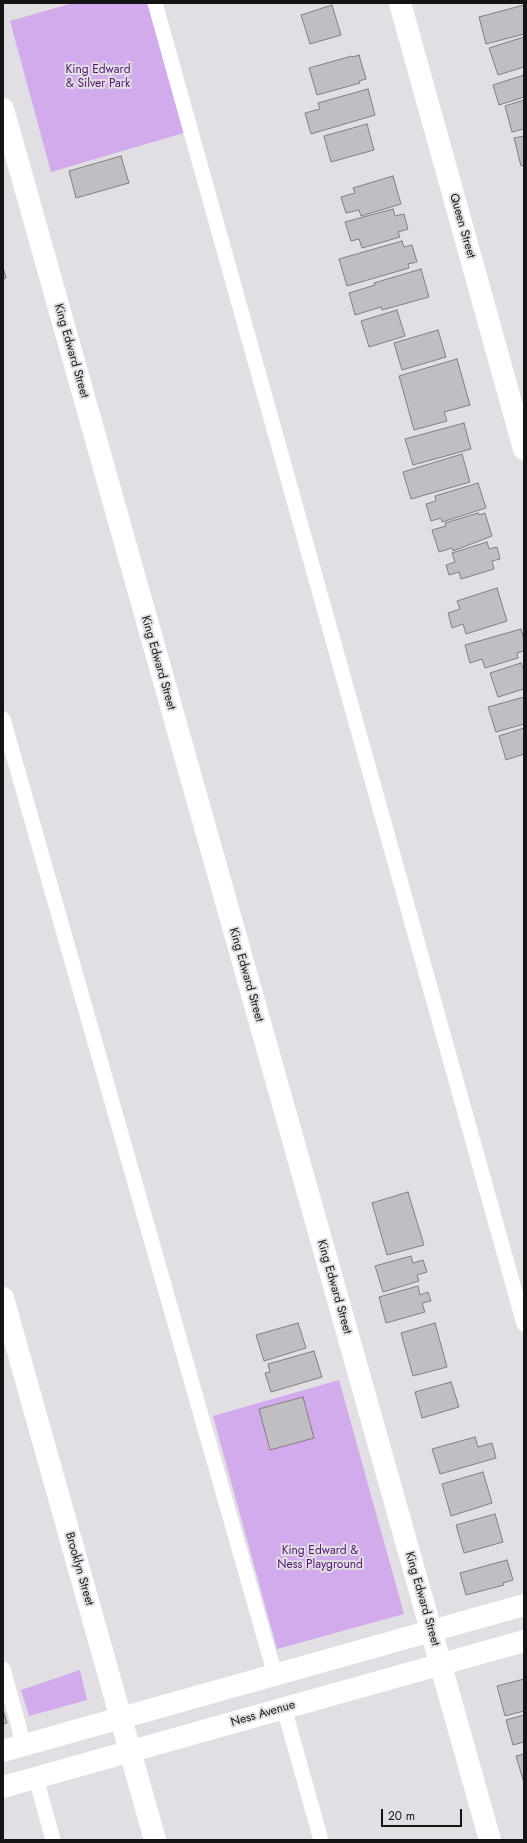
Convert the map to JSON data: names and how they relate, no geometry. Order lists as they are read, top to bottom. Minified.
{"streets":{"street":["Queen Street","King Edward Street","Brooklyn Street","Ness Avenue"]},"crossings":[["King Edward Street","Ness Avenue"],["Brooklyn Street","Ness Avenue"]],"parks":["King Edward & Silver Park","King Edward & Ness Playground"],"scale_bar":"20 m"}
